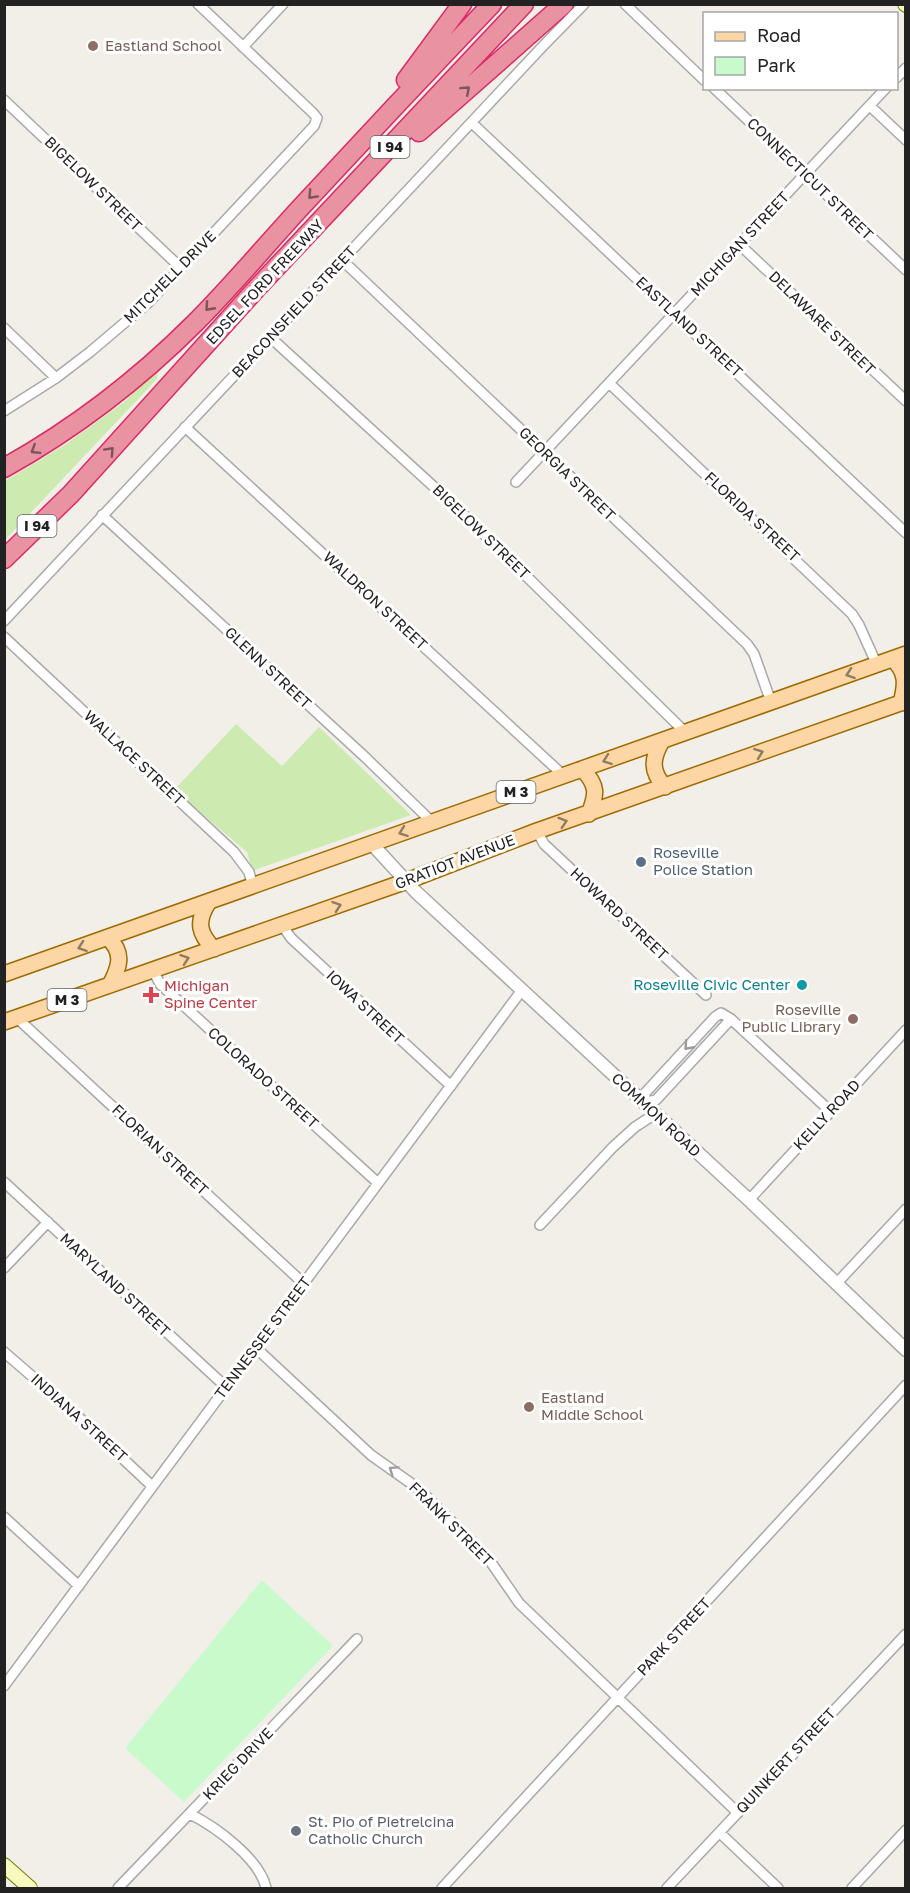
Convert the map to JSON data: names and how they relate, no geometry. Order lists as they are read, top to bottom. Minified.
{"streets":{"highway":["I 94","EDSEL FORD FREEWAY"],"main road":["M 3","GRATIOT AVENUE"],"street":["CONNECTICUT STREET","BIGELOW STREET","MICHIGAN STREET","MITCHELL DRIVE","BEACONSFIELD STREET","DELAWARE STREET","EASTLAND STREET","GEORGIA STREET","FLORIDA STREET","WALDRON STREET","GLENN STREET","WALLACE STREET","HOWARD STREET","IOWA STREET","COLORADO STREET","COMMON ROAD","KELLY ROAD","FLORIAN STREET","MARYLAND STREET","TENNESSEE STREET","INDIANA STREET","FRANK STREET","PARK STREET","QUINKERT STREET","KRIEG DRIVE"]},"crossings":[["CONNECTICUT STREET","MICHIGAN STREET"],["BIGELOW STREET","MITCHELL DRIVE"],["BIGELOW STREET","BEACONSFIELD STREET"],["BIGELOW STREET","M 3"],["MICHIGAN STREET","DELAWARE STREET"],["MICHIGAN STREET","EASTLAND STREET"],["MICHIGAN STREET","GEORGIA STREET"],["MICHIGAN STREET","FLORIDA STREET"],["BEACONSFIELD STREET","EASTLAND STREET"],["BEACONSFIELD STREET","GEORGIA STREET"],["BEACONSFIELD STREET","WALDRON STREET"],["BEACONSFIELD STREET","GLENN STREET"],["GEORGIA STREET","M 3"],["FLORIDA STREET","M 3"],["WALDRON STREET","M 3"],["GLENN STREET","M 3"],["WALLACE STREET","M 3"],["M 3","COMMON ROAD"],["GRATIOT AVENUE","HOWARD STREET"],["GRATIOT AVENUE","IOWA STREET"],["GRATIOT AVENUE","COLORADO STREET"],["GRATIOT AVENUE","COMMON ROAD"],["GRATIOT AVENUE","FLORIAN STREET"],["IOWA STREET","TENNESSEE STREET"],["COLORADO STREET","TENNESSEE STREET"],["COMMON ROAD","KELLY ROAD"],["COMMON ROAD","TENNESSEE STREET"],["FLORIAN STREET","TENNESSEE STREET"],["MARYLAND STREET","TENNESSEE STREET"],["TENNESSEE STREET","INDIANA STREET"],["TENNESSEE STREET","FRANK STREET"],["FRANK STREET","PARK STREET"],["FRANK STREET","QUINKERT STREET"]],"one_way":["FRANK STREET"],"places":{"other":["Eastland School","Roseville Police Station","Roseville Civic Center","Roseville Public Library","Eastland Middle School","St. Pio of Pietrelcina Catholic Church"],"health":["Michigan Spine Center"]},"legend":["Road","Park"]}
